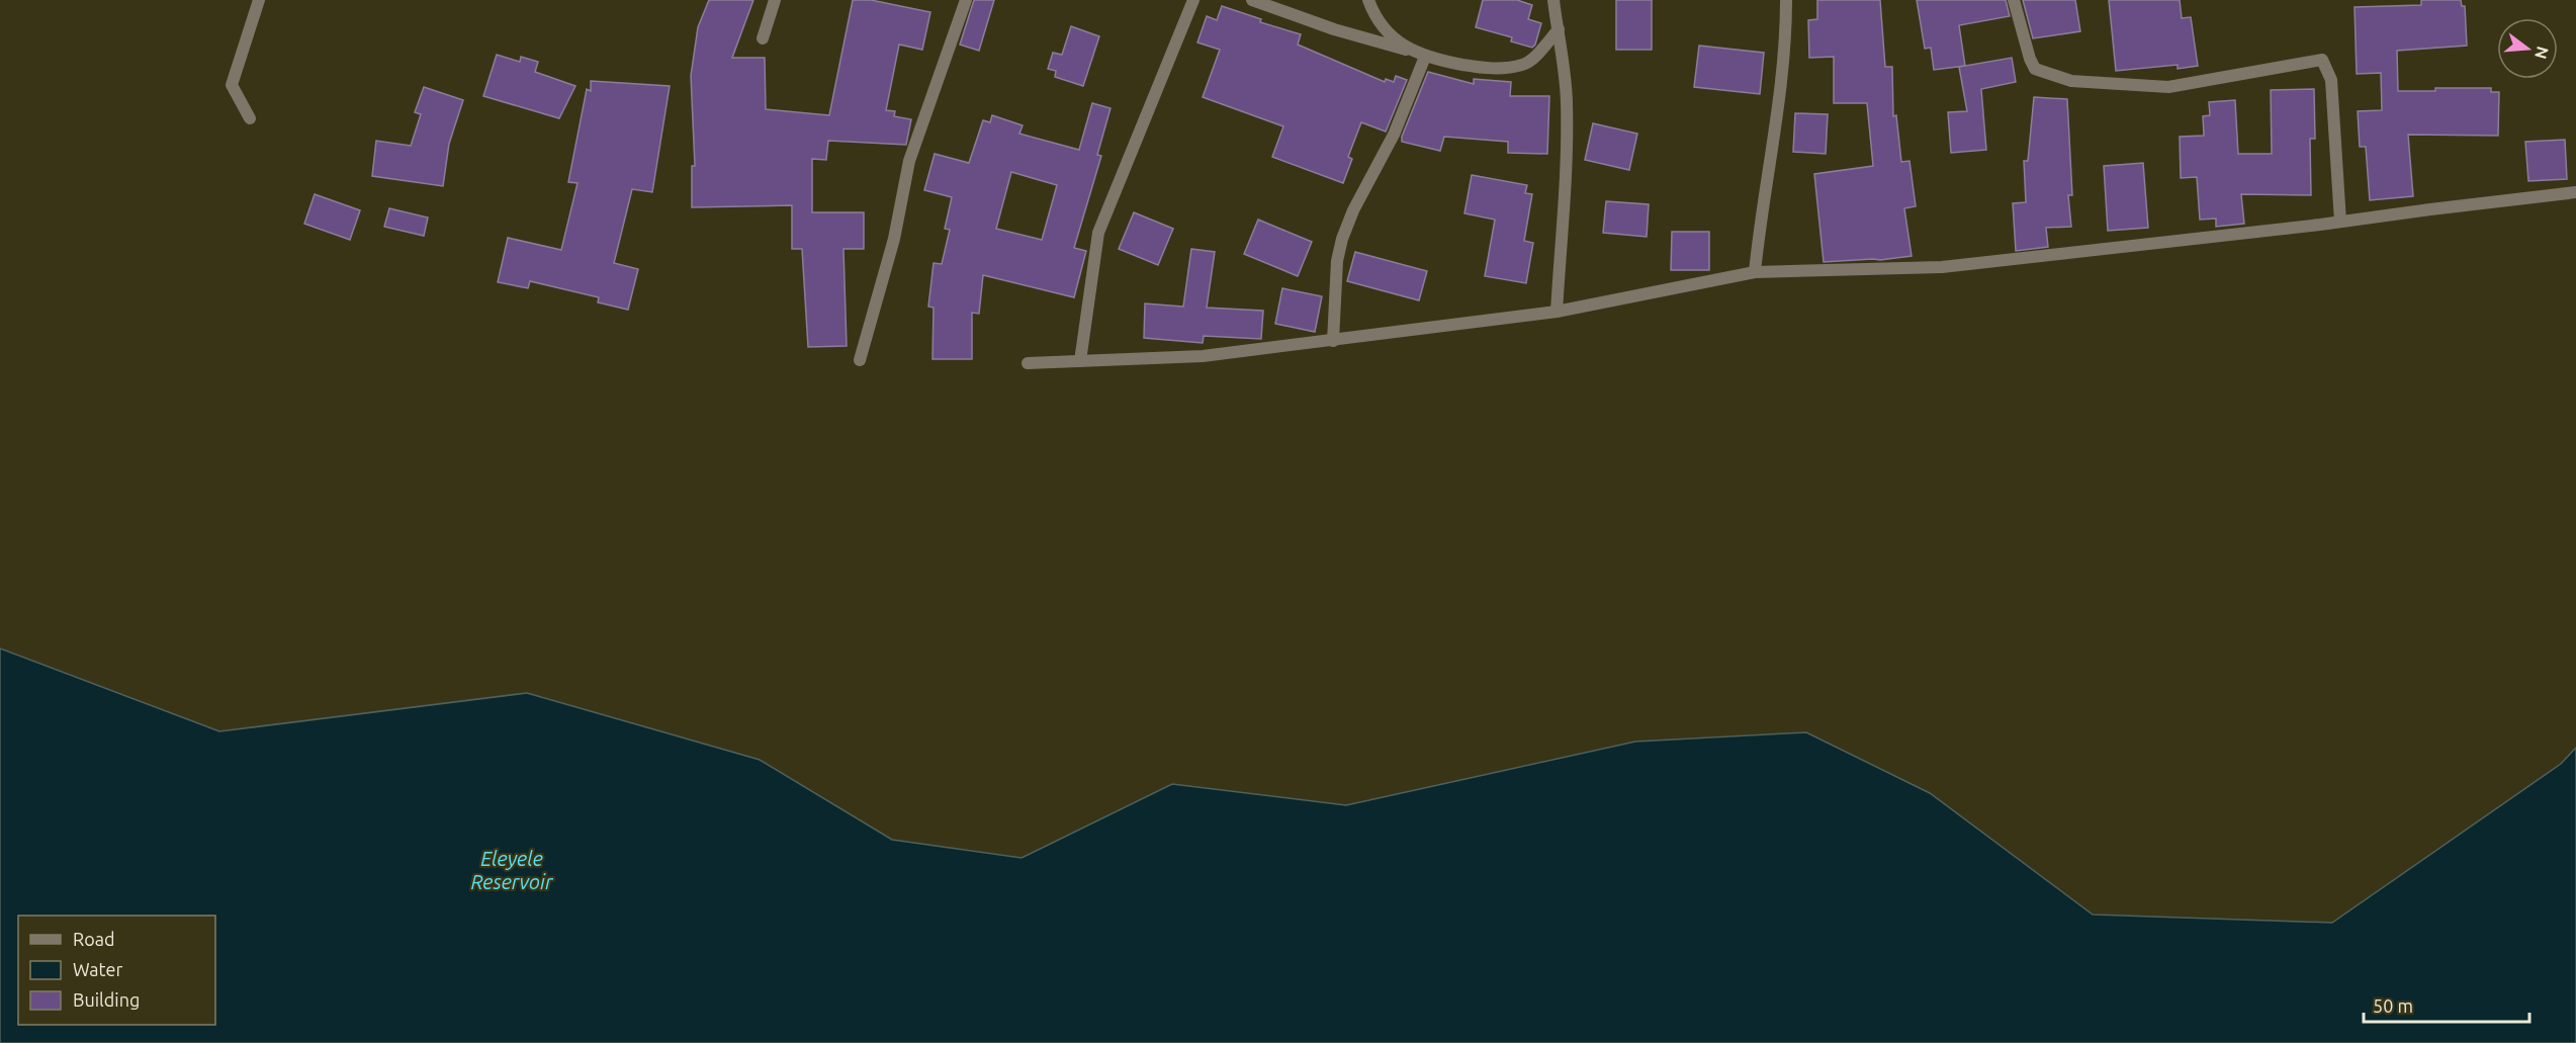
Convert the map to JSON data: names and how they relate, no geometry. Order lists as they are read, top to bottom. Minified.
{"water":["Eleyele Reservoir"],"legend":["Road","Water","Building"],"scale_bar":"50 m","north":"right"}
